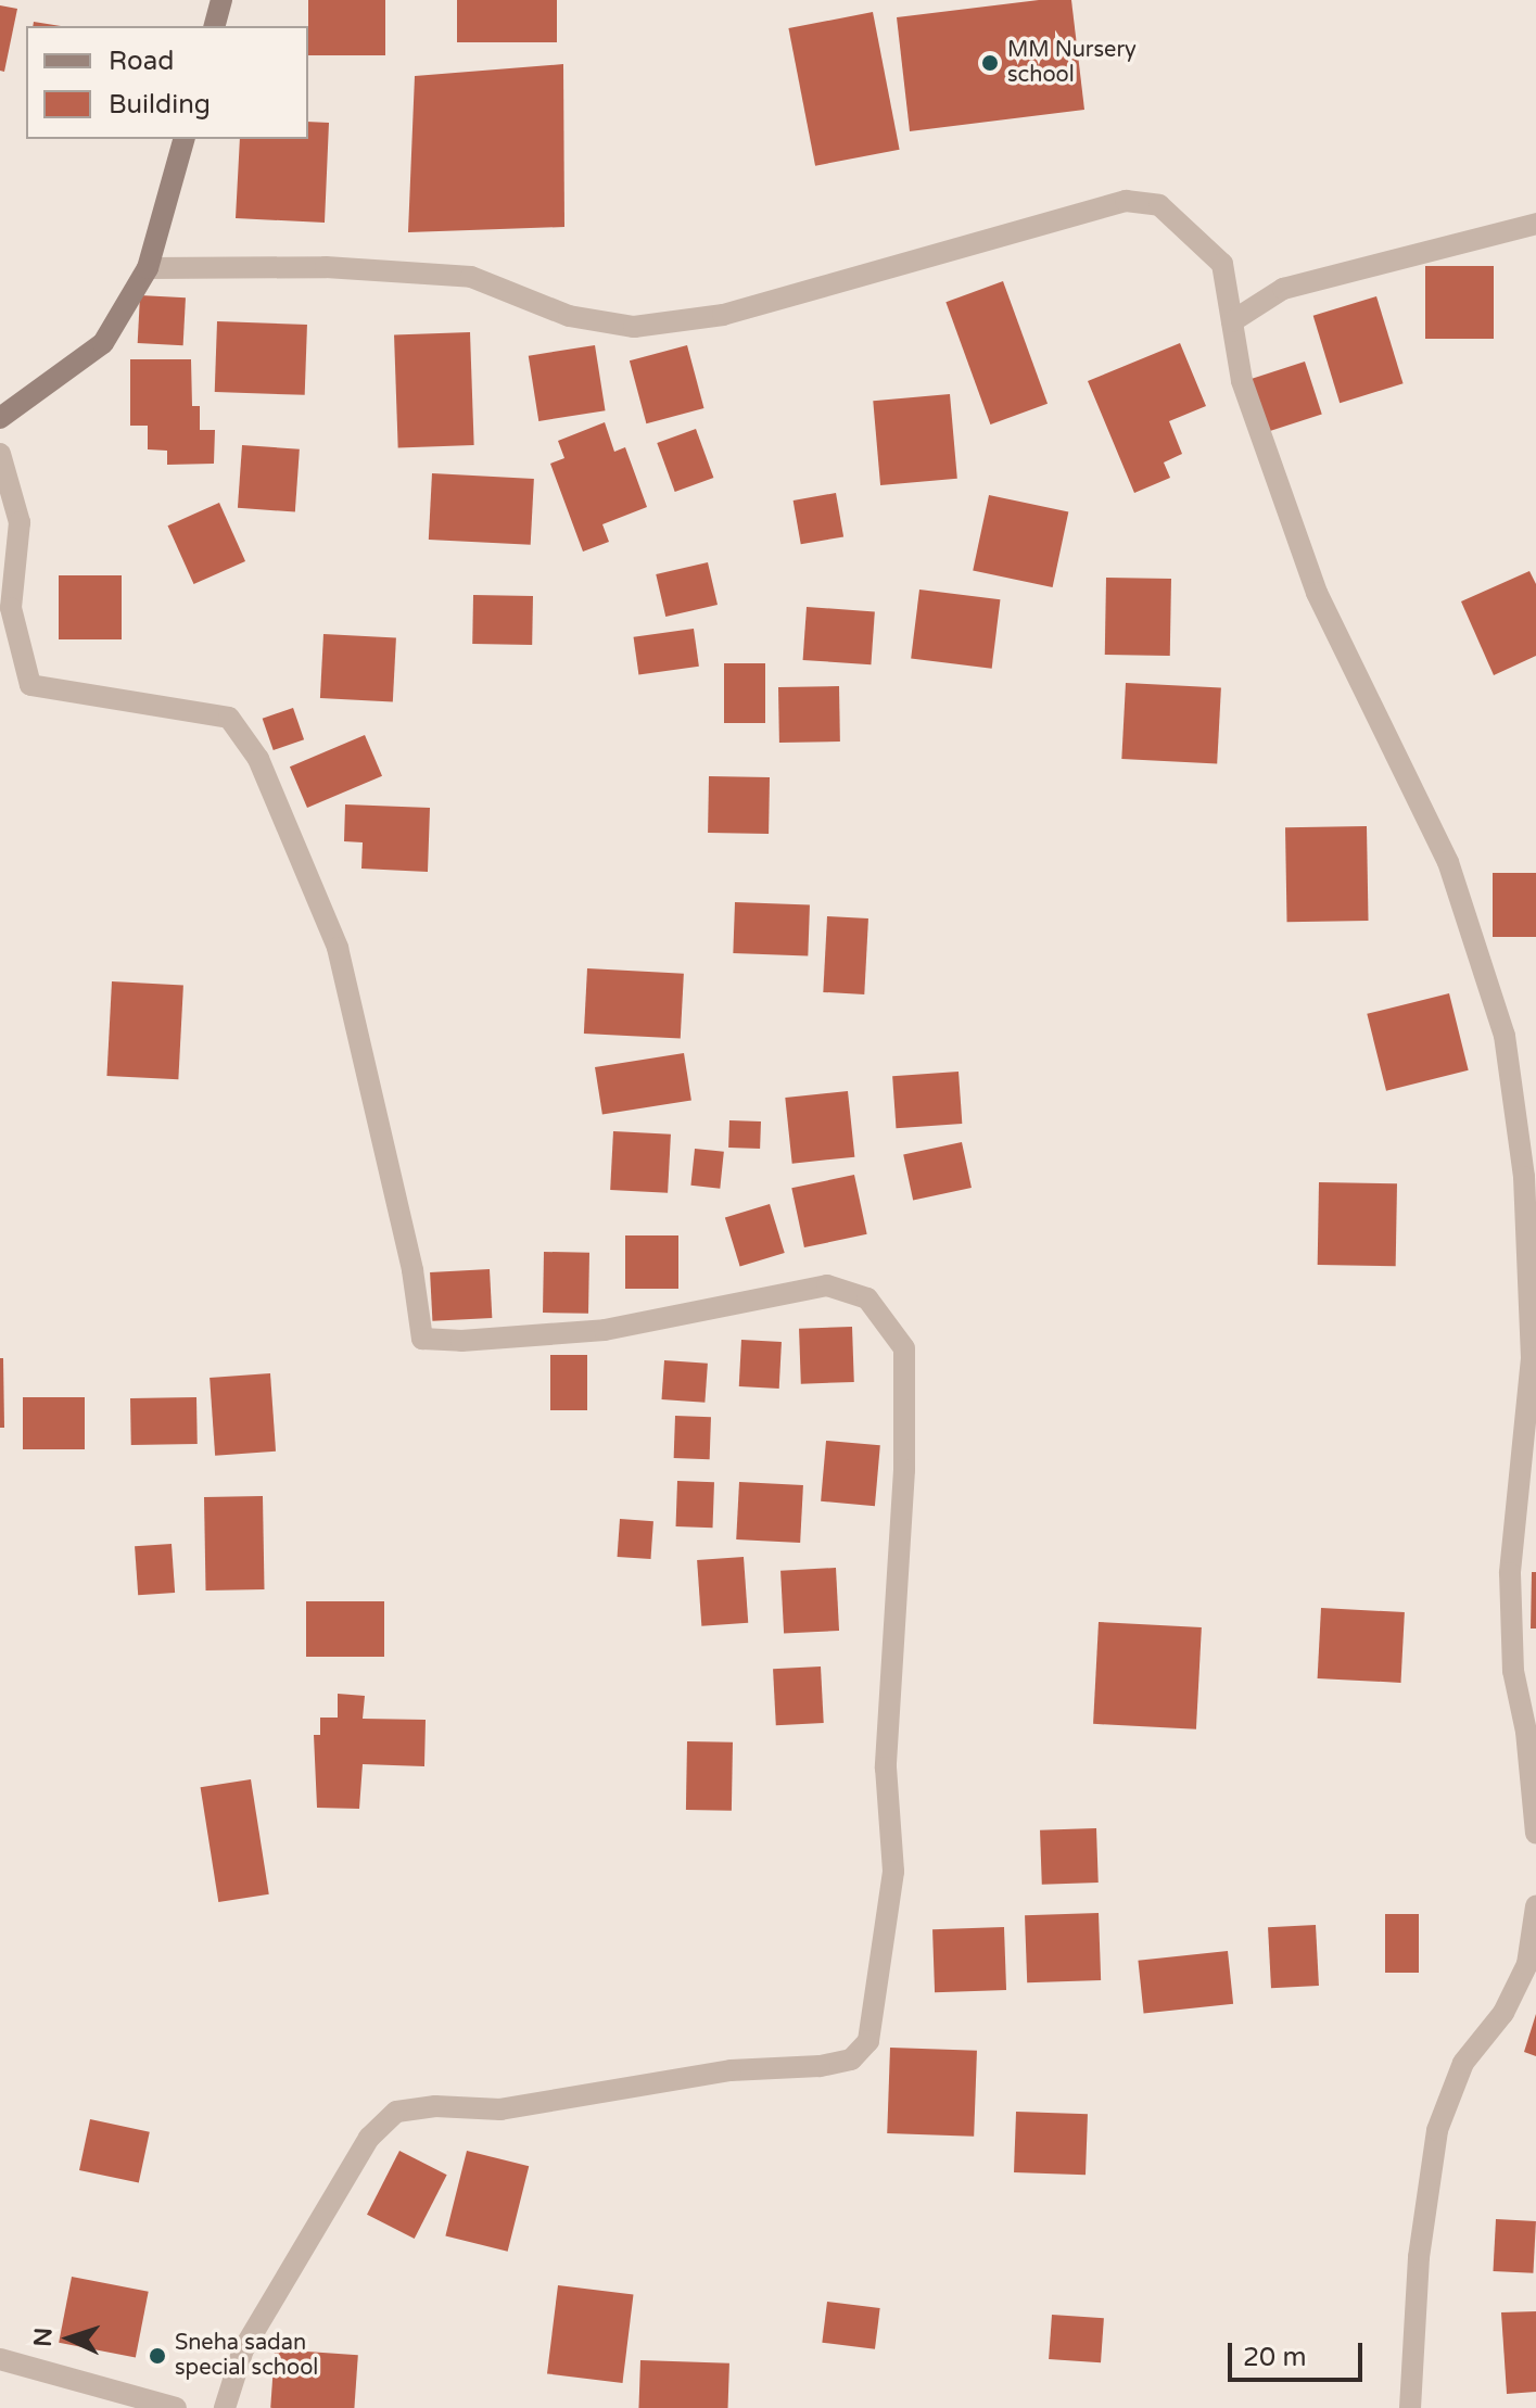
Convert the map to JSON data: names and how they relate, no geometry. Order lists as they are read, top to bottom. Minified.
{"places":["MM Nursery school","Sneha sadan special school"],"legend":["Road","Building"],"scale_bar":"20 m","north":"left"}
